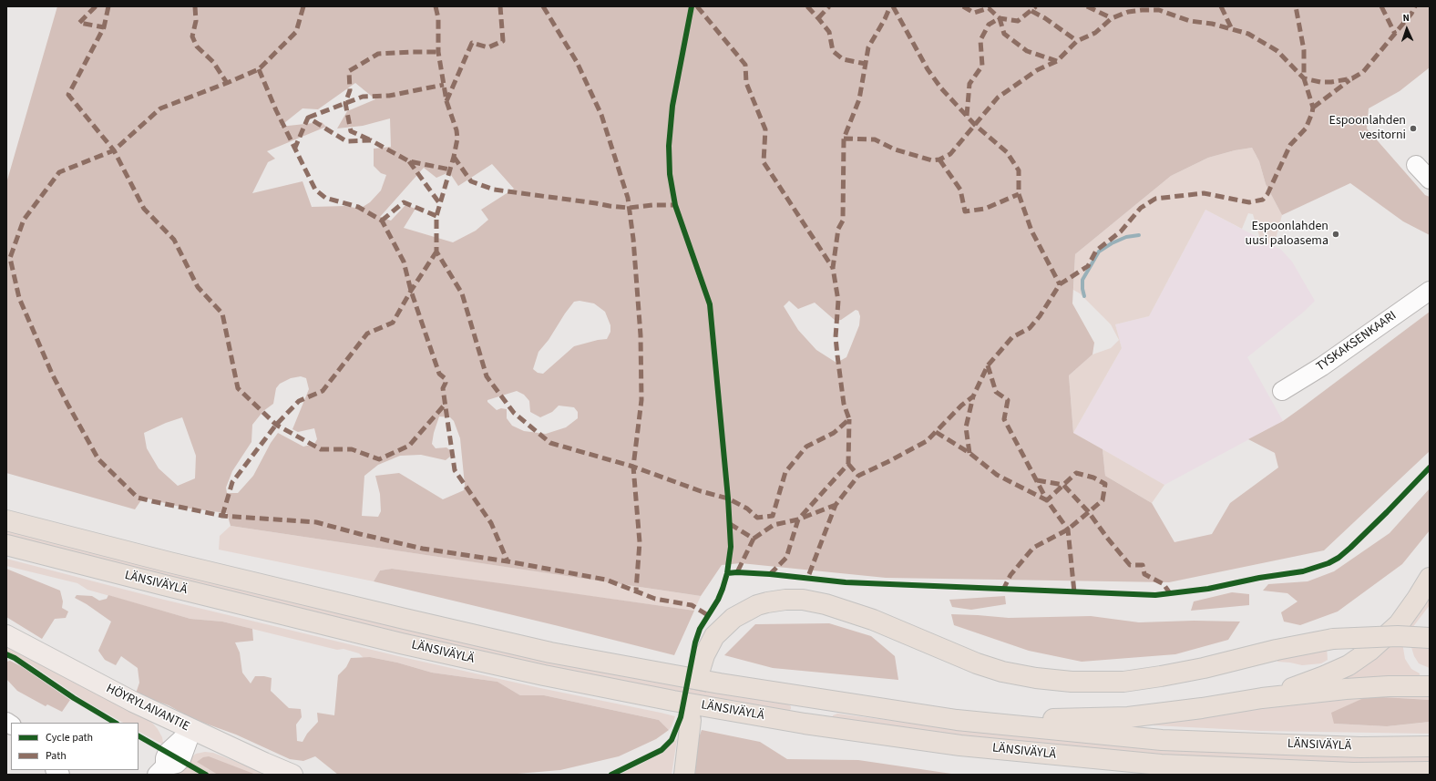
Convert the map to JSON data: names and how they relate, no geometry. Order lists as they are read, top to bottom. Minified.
{"streets":{"highway":["LÄNSIVÄYLÄ"],"main road":["HÖYRYLAIVANTIE"],"street":["TYSKAKSENKAARI"]},"places":["Espoonlahden vesitorni","Espoonlahden uusi paloasema"],"legend":["Cycle path","Path"],"north":"top"}
